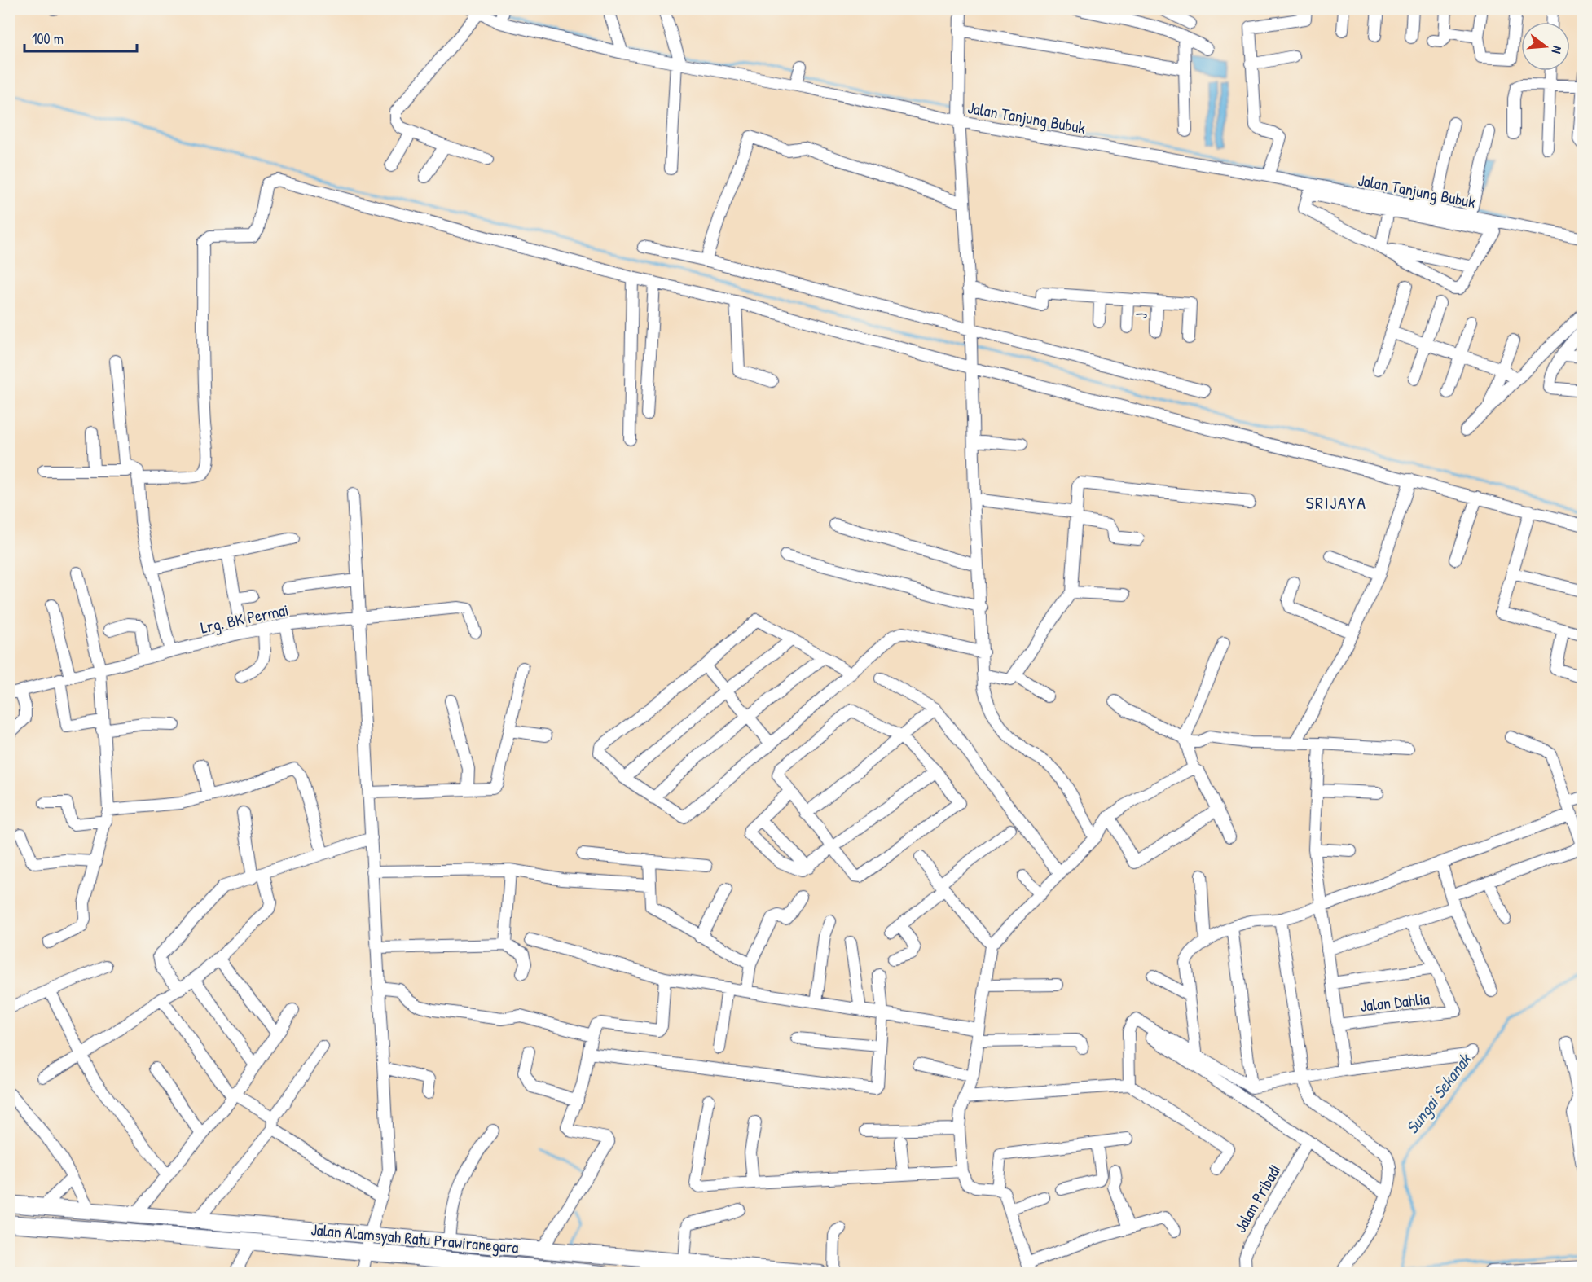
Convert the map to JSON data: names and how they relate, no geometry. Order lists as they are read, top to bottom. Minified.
{"streets":{"highway":["Jalan Alamsyah Ratu Prawiranegara"],"street":["Jalan Tanjung Bubuk","J","Lrg. BK Permai","Jalan Dahlia","Jalan Pribadi"]},"districts":["SRIJAYA"],"water":["Sungai Sekanak"],"scale_bar":"100 m","north":"right"}
